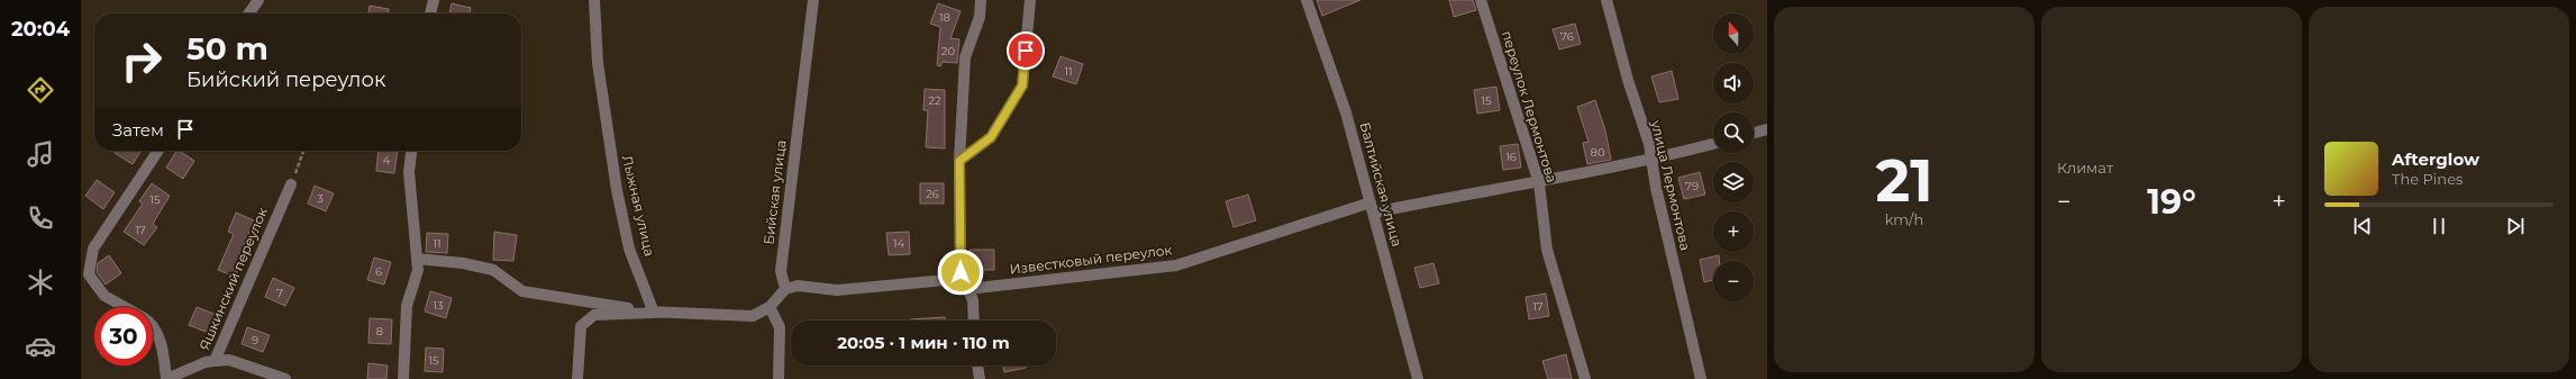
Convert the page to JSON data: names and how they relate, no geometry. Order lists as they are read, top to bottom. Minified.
{"streets":{"street":["переулок Лермонтова","Балтийская улица","улица Лермонтова","Бийская улица","Лыжная улица","Известковый переулок","Яшкинский переулок"]},"crossings":[["переулок Лермонтова","Известковый переулок"],["Балтийская улица","Известковый переулок"],["улица Лермонтова","Известковый переулок"],["Бийская улица","Известковый переулок"]],"house_numbers":["18","76","20","11","22","15","80","16","4","79","26","3","15","17","11","14","6","7","13","17","8","9","15"],"north":"top","page":{"tabs":"20:04","tile":[["21","km/h"],"Климат"],"map_buttons":["+","−"],"turn":["50 m","Бийский переулок"],"then":"Затем","song":["Afterglow","The Pines"],"heat":["−","19°","+"],"limit":"30","trip":"20:05 · 1 мин · 110 m"}}
